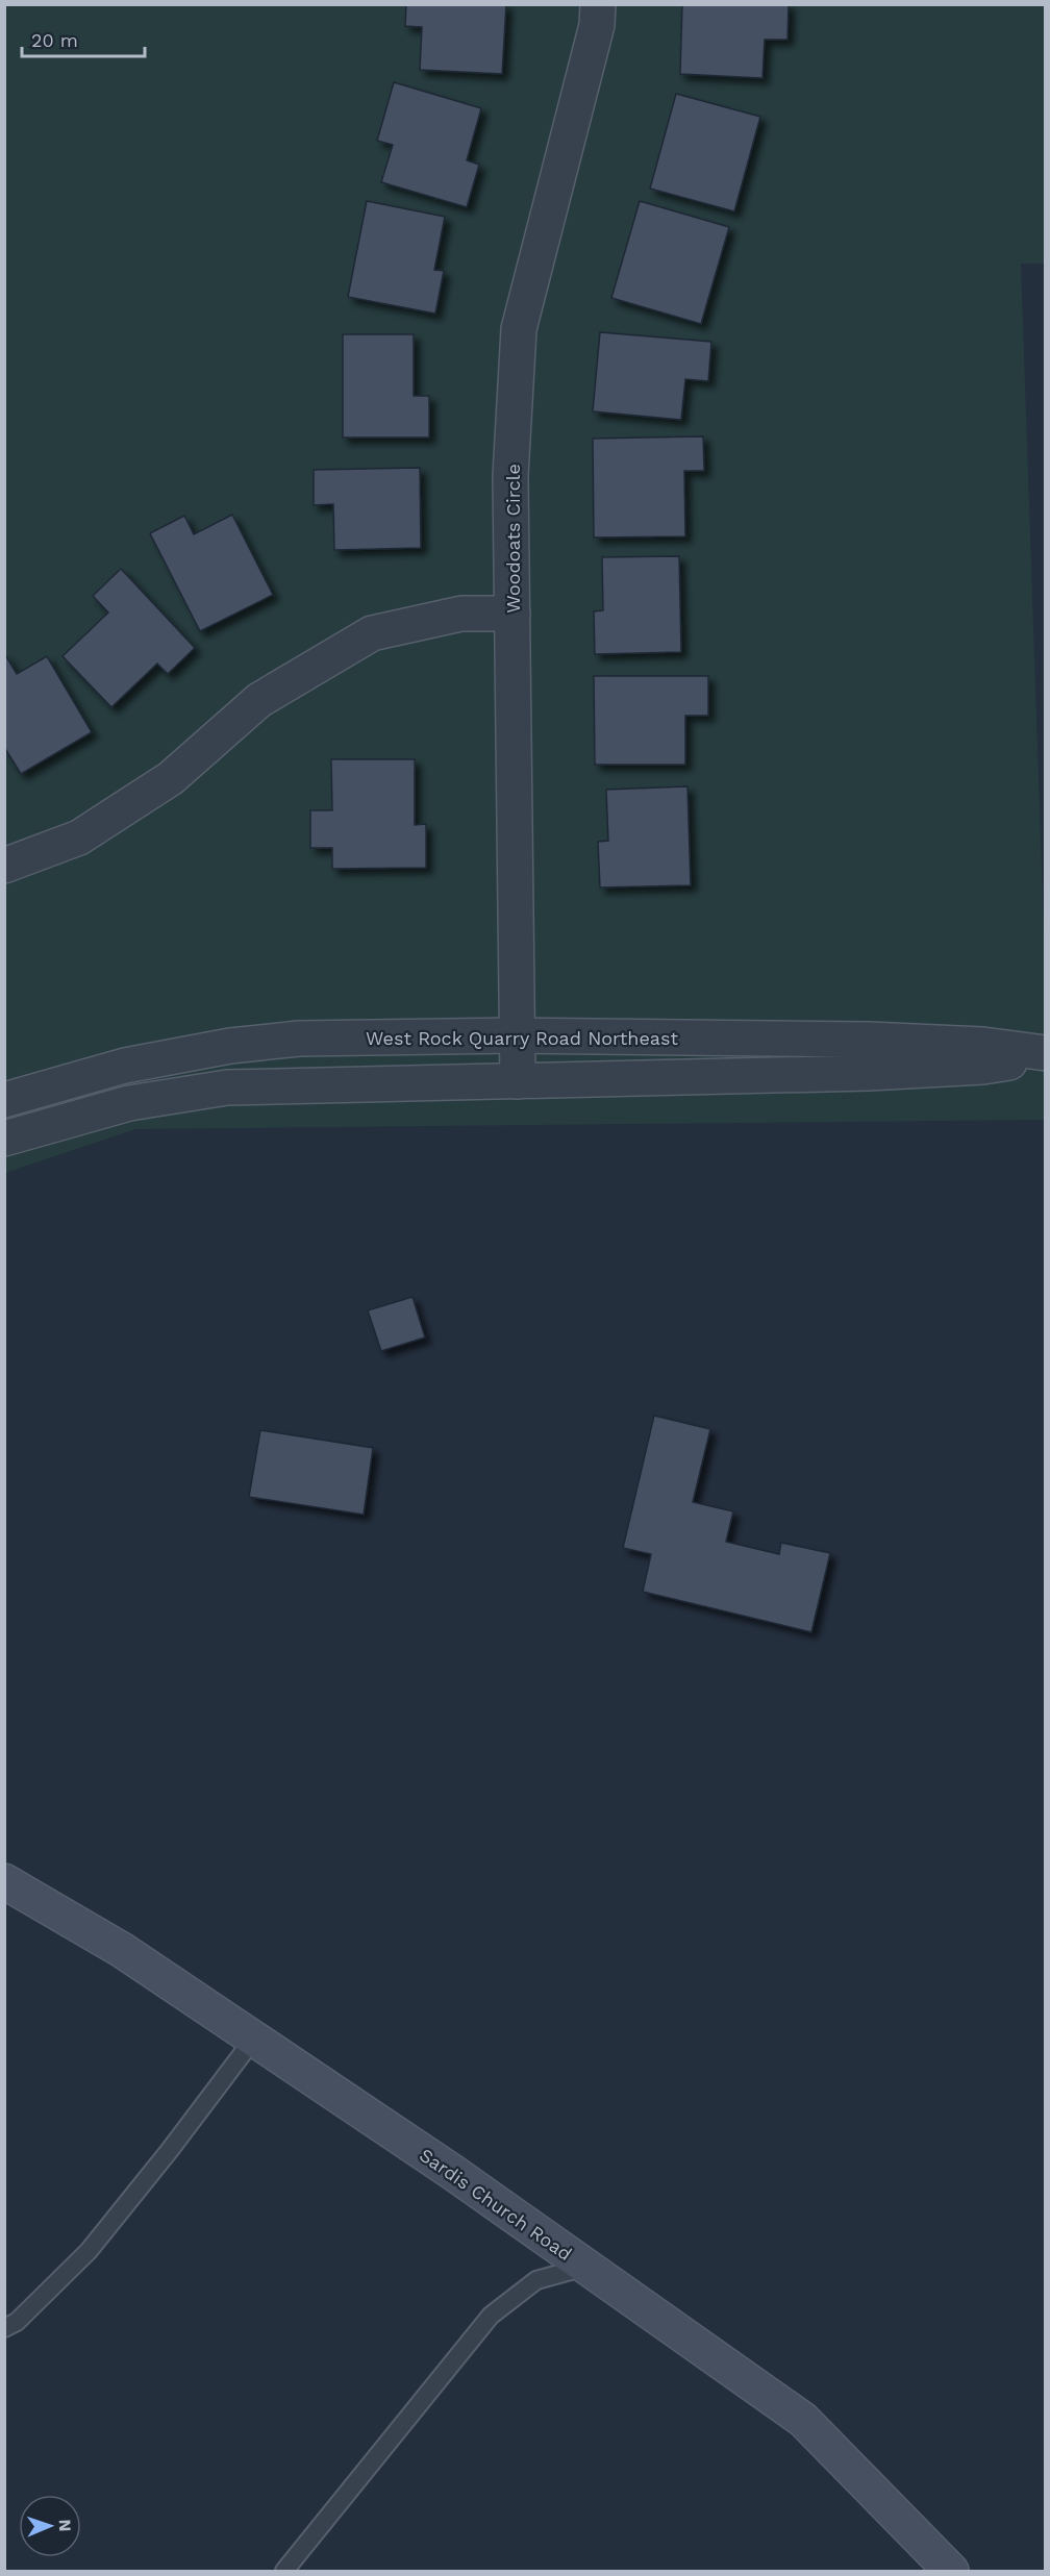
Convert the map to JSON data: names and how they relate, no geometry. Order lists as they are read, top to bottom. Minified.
{"streets":{"street":["Woodoats Circle","West Rock Quarry Road Northeast","Sardis Church Road"]},"crossings":[["Woodoats Circle","West Rock Quarry Road Northeast"]],"scale_bar":"20 m","north":"right"}
